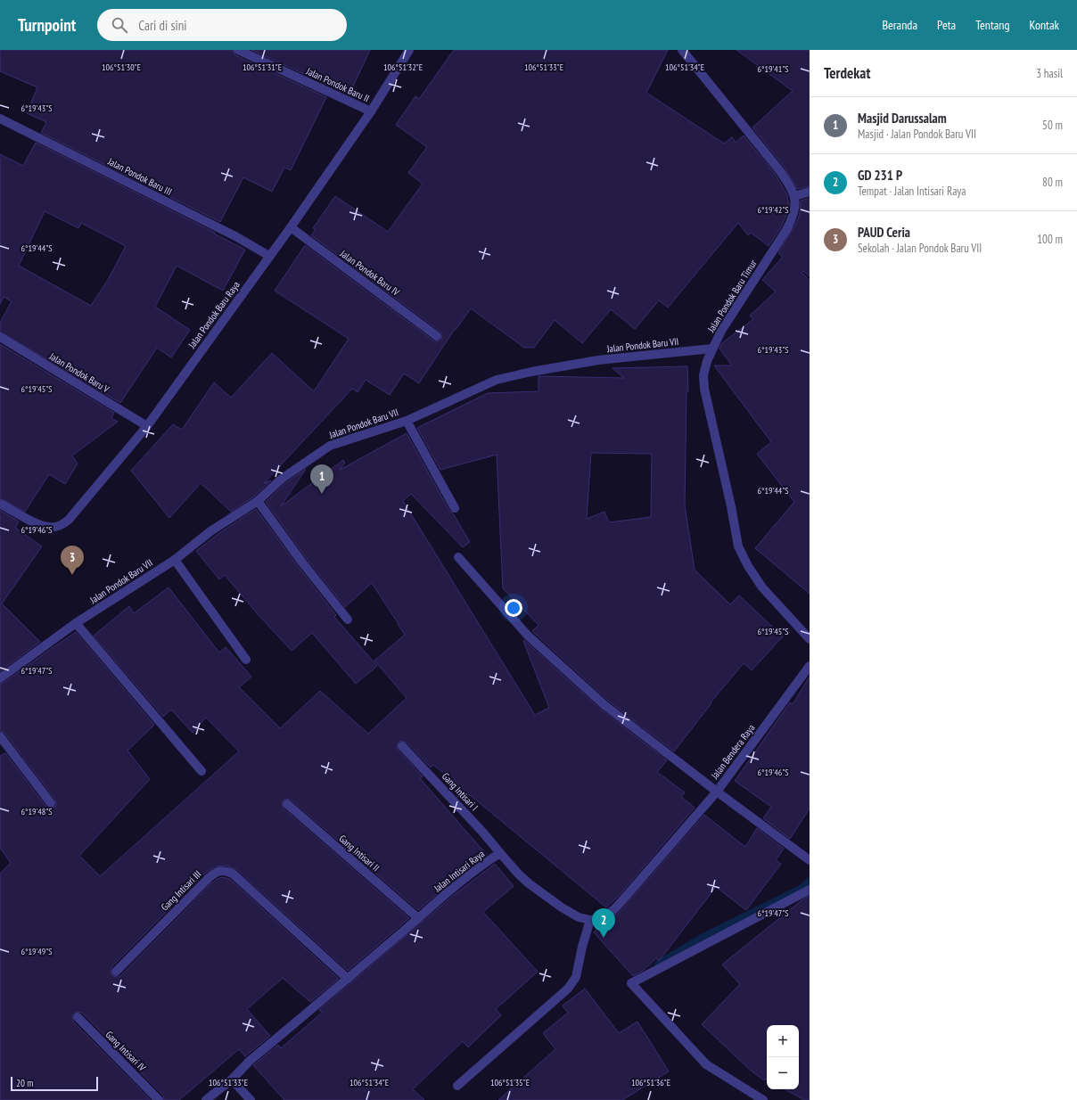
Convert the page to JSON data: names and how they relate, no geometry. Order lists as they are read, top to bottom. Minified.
{"streets":{"street":["Jalan Pondok Baru II","Jalan Pondok Baru III","Jalan Pondok Baru IV","Jalan Pondok Baru Timur","Jalan Pondok Baru Raya","Jalan Pondok Baru VII","Jalan Pondok Baru V","Jalan Bendera Raya","Gang Intisari I","Gang Intisari II","Jalan Intisari Raya","Gang Intisari III","Gang Intisari IV"]},"crossings":[["Jalan Pondok Baru II","Jalan Pondok Baru Raya"],["Jalan Pondok Baru III","Jalan Pondok Baru Raya"],["Jalan Pondok Baru IV","Jalan Pondok Baru Raya"],["Jalan Pondok Baru Timur","Jalan Pondok Baru VII"],["Jalan Pondok Baru Raya","Jalan Pondok Baru V"],["Gang Intisari I","Jalan Intisari Raya"],["Gang Intisari II","Jalan Intisari Raya"],["Jalan Intisari Raya","Gang Intisari III"]],"scale_bar":"20 m","page":{"header":"Turnpoint","search":"Cari di sini","nav":["Beranda","Peta","Tentang","Kontak"],"heading":["Terdekat","3 hasil"],"list":[{"mark":"1","name":"Masjid Darussalam","note":"Masjid · Jalan Pondok Baru VII","value":"50 m"},{"mark":"2","name":"GD 231 P","note":"Tempat · Jalan Intisari Raya","value":"80 m"},{"mark":"3","name":"PAUD Ceria","note":"Sekolah · Jalan Pondok Baru VII","value":"100 m"}],"pins":["1","3","2"],"map_buttons":["+","−"],"scale":"20 m"},"coordinates":["106°51'30\"E","106°51'31\"E","106°51'32\"E","106°51'33\"E","106°51'34\"E","6°19'41\"S","6°19'43\"S","6°19'42\"S","6°19'44\"S","6°19'45\"S","6°19'46\"S","6°19'47\"S","6°19'48\"S","6°19'49\"S","106°51'35\"E","106°51'36\"E"]}
